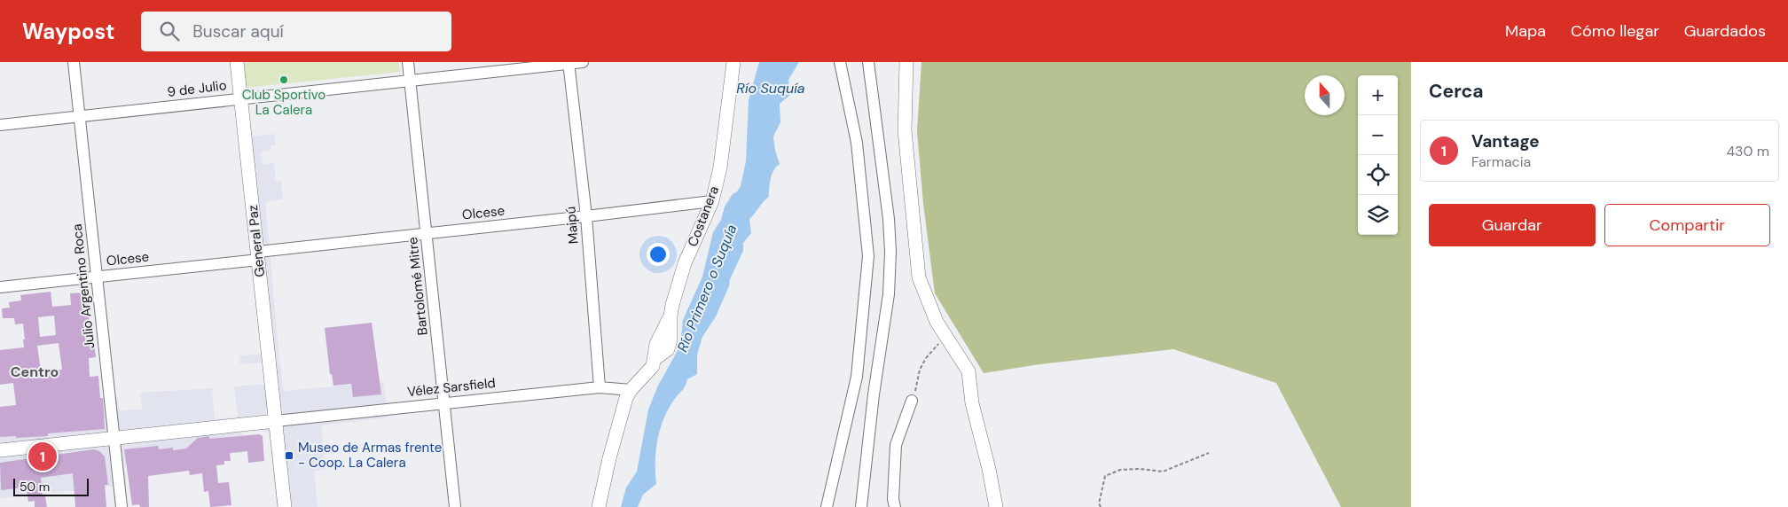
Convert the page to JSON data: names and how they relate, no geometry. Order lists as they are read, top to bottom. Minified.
{"streets":{"street":["9 de Julio","Olcese","Costanera","Maipú","General Paz","Julio Argentino Roca","Bartolomé Mitre","Vélez Sarsfield"]},"crossings":[["9 de Julio","Maipú"],["9 de Julio","General Paz"],["9 de Julio","Julio Argentino Roca"],["9 de Julio","Bartolomé Mitre"],["Olcese","Costanera"],["Olcese","Maipú"],["Olcese","General Paz"],["Olcese","Julio Argentino Roca"],["Olcese","Bartolomé Mitre"],["Costanera","Vélez Sarsfield"],["Maipú","Vélez Sarsfield"],["General Paz","Vélez Sarsfield"],["Bartolomé Mitre","Vélez Sarsfield"]],"districts":["Centro"],"water":["Río Suquía","Río Primero o Suquía"],"places":{"other":["Club Sportivo La Calera"],"transit":["Museo de Armas frente - Coop. La Calera"]},"scale_bar":"50 m","north":"top","page":{"header":"Waypost","search":"Buscar aquí","nav":["Mapa","Cómo llegar","Guardados"],"heading":"Cerca","map_buttons":["+","−"],"list":[{"mark":"1","name":"Vantage","note":"Farmacia","value":"430 m"}],"buttons":["Guardar","Compartir"],"pins":"1","scale":"50 m"}}
